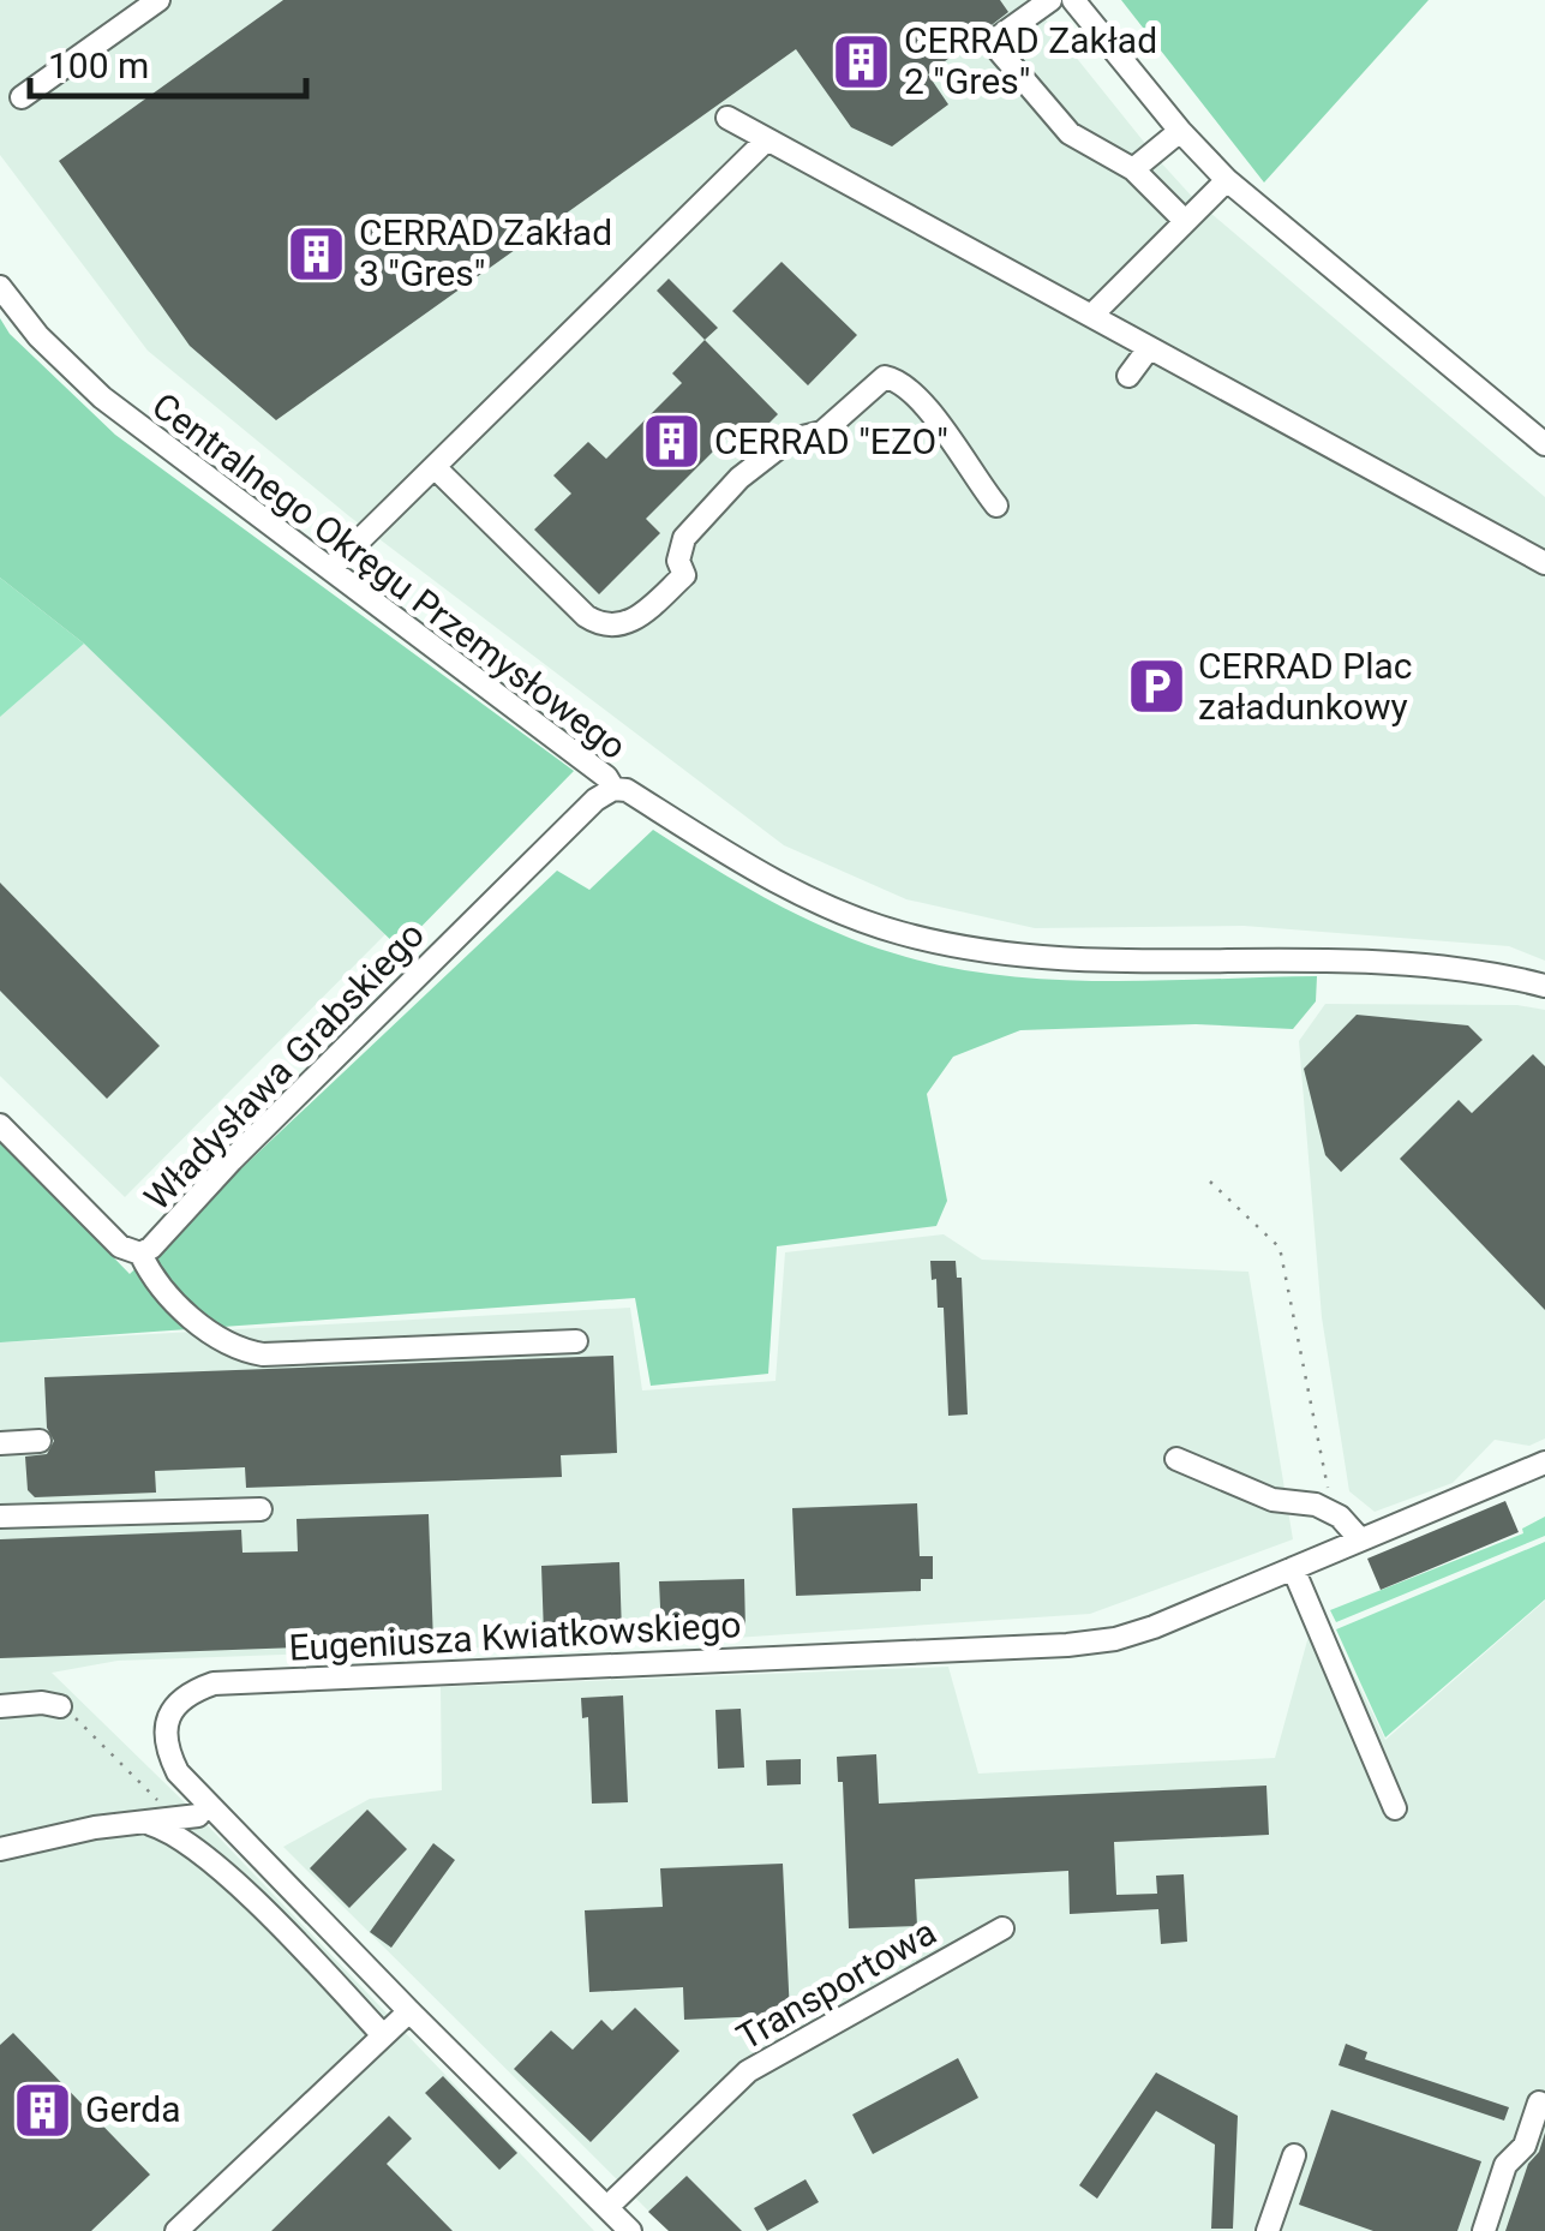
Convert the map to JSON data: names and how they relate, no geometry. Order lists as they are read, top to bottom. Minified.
{"streets":{"street":["Centralnego Okręgu Przemysłowego","Władysława Grabskiego","Eugeniusza Kwiatkowskiego","Transportowa"]},"crossings":[["Centralnego Okręgu Przemysłowego","Władysława Grabskiego"],["Eugeniusza Kwiatkowskiego","Transportowa"]],"places":{"building":["CERRAD Zakład 2 \"Gres\"","CERRAD Zakład 3 \"Gres\"","CERRAD \"EZO\"","Gerda"],"parking":["CERRAD Plac załadunkowy"]},"scale_bar":"100 m"}
